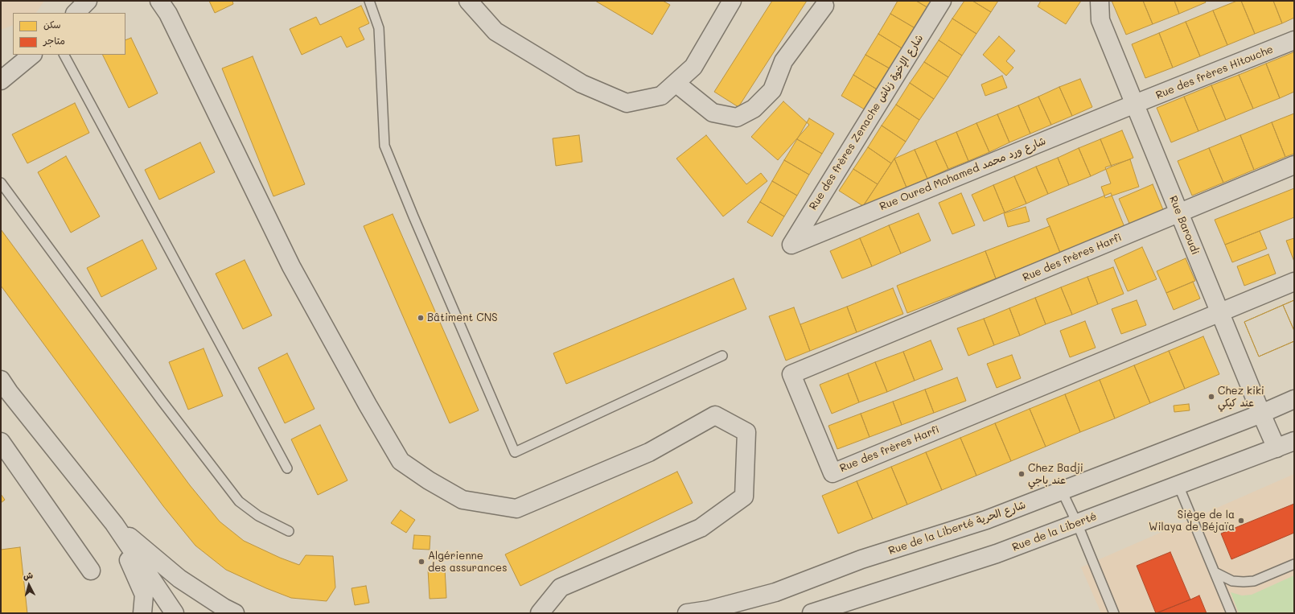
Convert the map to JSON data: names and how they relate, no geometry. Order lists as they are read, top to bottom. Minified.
{"streets":{"street":["Rue des frères Hitouche","Rue des frères Zenache شارع الإخوة زناش","Rue Oured Mohamed شارع ورد محمد","Rue Baroudi","Rue des frères Harfi","Rue de la Liberté شارع الحرية","Rue de la Liberté"]},"crossings":[["Rue des frères Hitouche","Rue Oured Mohamed شارع ورد محمد"],["Rue des frères Hitouche","Rue Baroudi"],["Rue des frères Zenache شارع الإخوة زناش","Rue Oured Mohamed شارع ورد محمد"],["Rue Oured Mohamed شارع ورد محمد","Rue Baroudi"],["Rue Baroudi","Rue des frères Harfi"],["Rue Baroudi","Rue de la Liberté شارع الحرية"],["Rue Baroudi","Rue de la Liberté"]],"places":["Bâtiment CNS","Chez kiki عند كيكي","Chez Badji عند باجي","Siège de la Wilaya de Béjaïa","Algérienne des assurances"],"legend":["سكن","متاجر"],"north":"top"}
